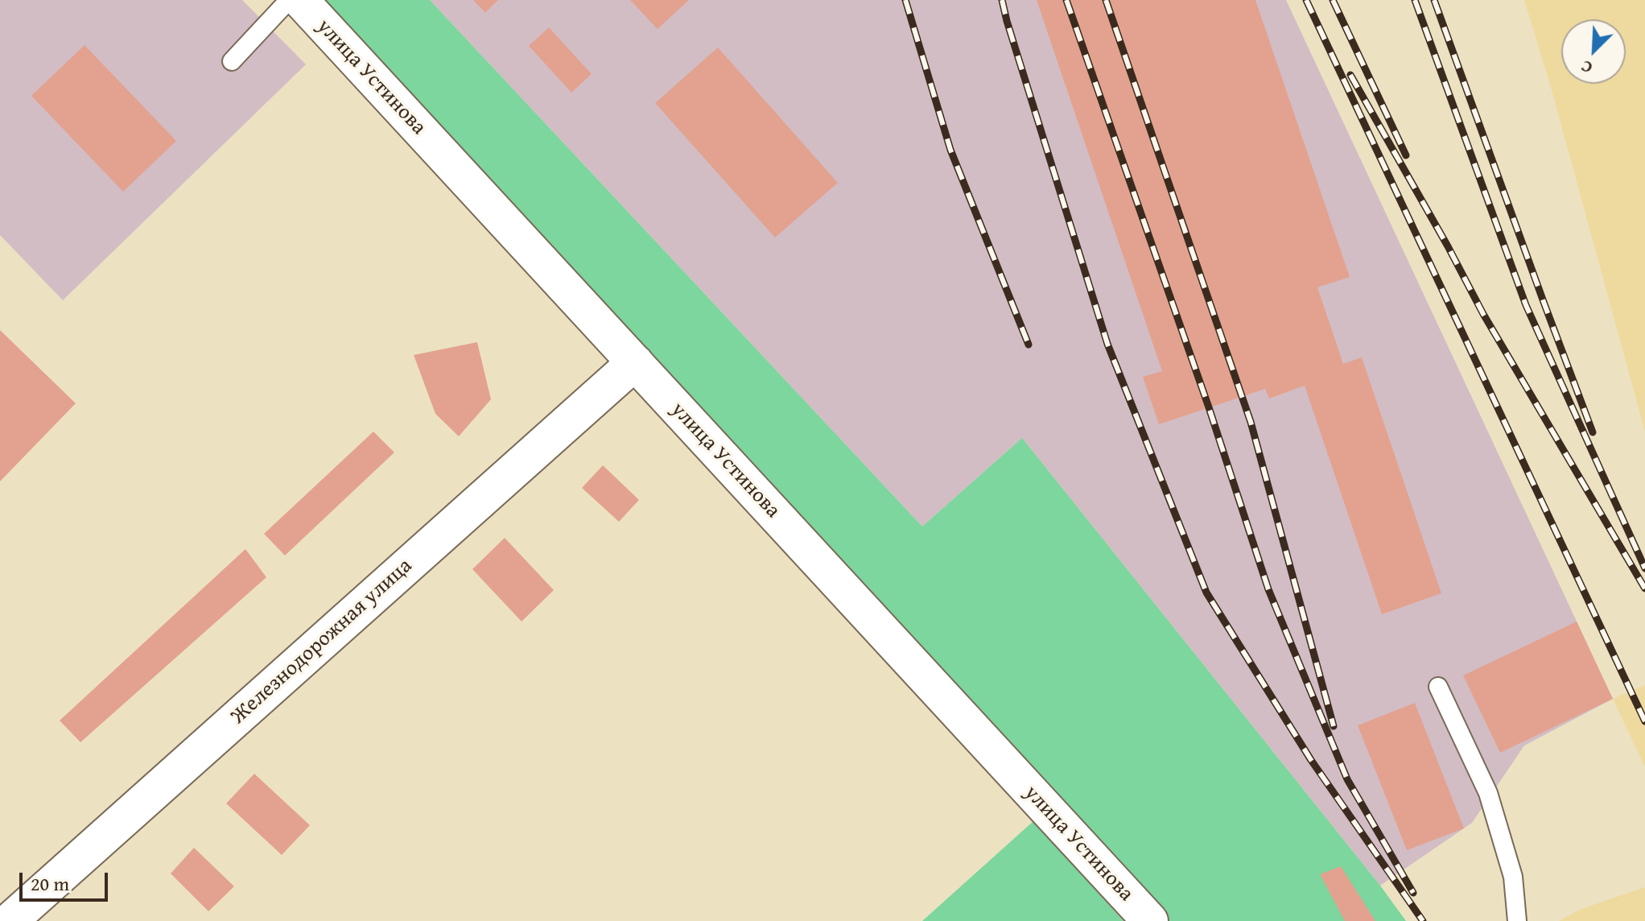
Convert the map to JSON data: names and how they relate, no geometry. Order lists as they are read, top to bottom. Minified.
{"streets":{"street":["улица Устинова","Железнодорожная улица"]},"crossings":[["улица Устинова","Железнодорожная улица"]],"scale_bar":"20 m","north":"bottom left"}
